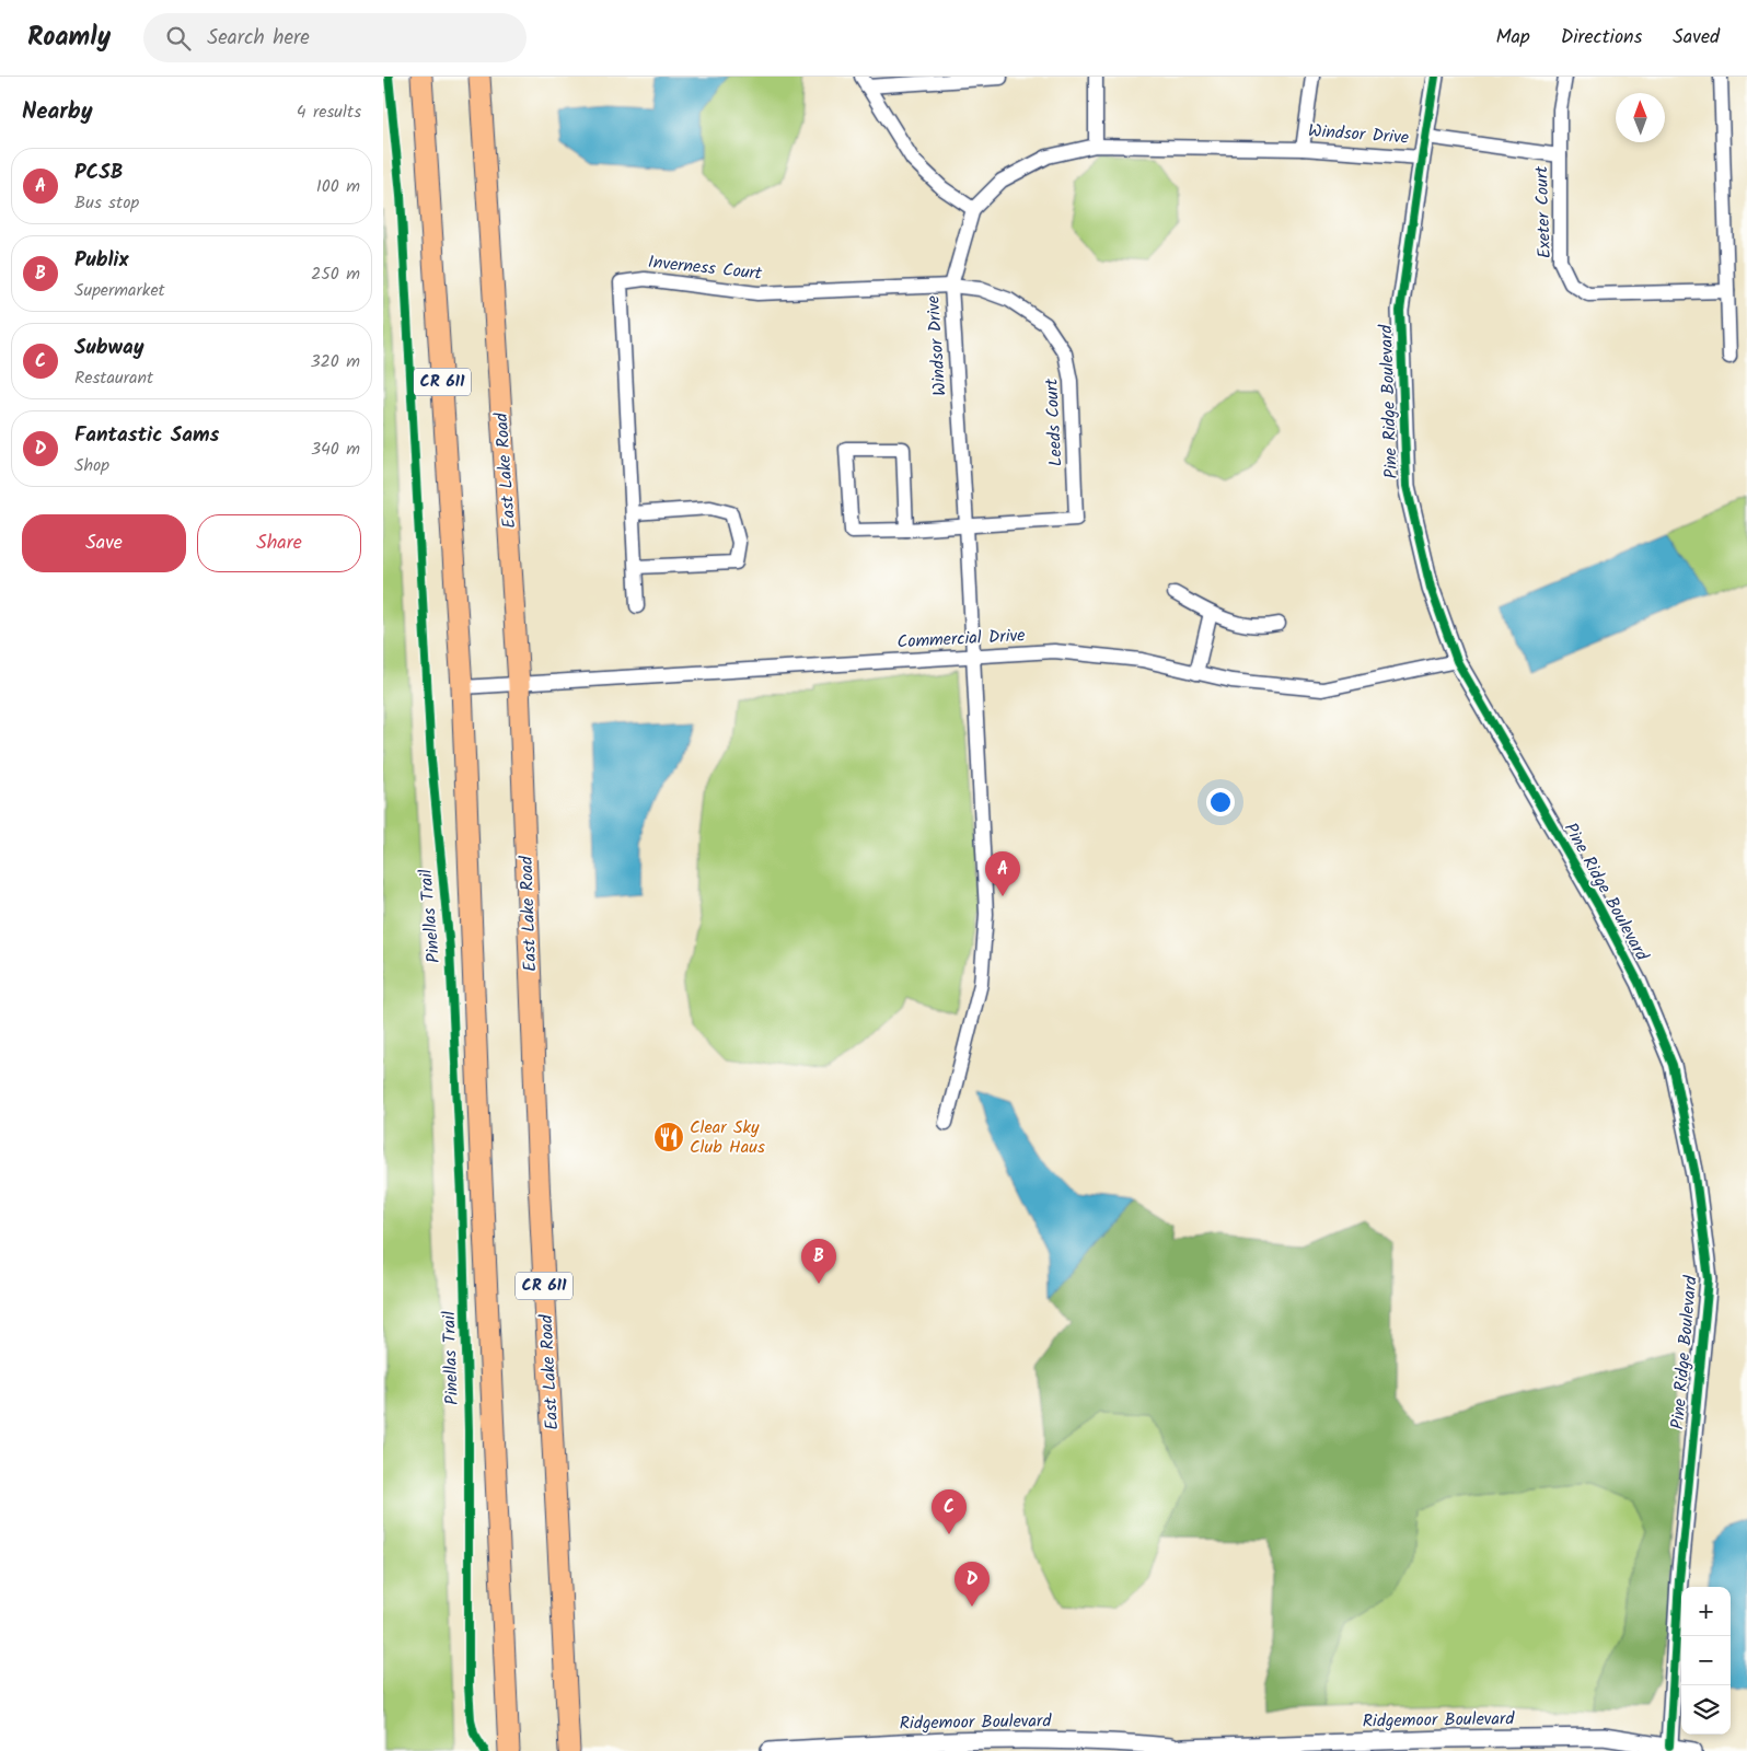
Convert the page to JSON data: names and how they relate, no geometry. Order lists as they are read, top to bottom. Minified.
{"streets":{"main road":["CR 611","East Lake Road"],"street":["Windsor Drive","Exeter Court","Inverness Court","Pine Ridge Boulevard","Leeds Court","Commercial Drive","Ridgemoor Boulevard"],"cycle path":["Pinellas Trail"]},"crossings":[["Windsor Drive","Exeter Court"],["Windsor Drive","Inverness Court"],["Windsor Drive","Pine Ridge Boulevard"],["Windsor Drive","Leeds Court"],["Windsor Drive","Commercial Drive"],["Inverness Court","Leeds Court"],["CR 611","Commercial Drive"],["Pine Ridge Boulevard","Commercial Drive"],["Pine Ridge Boulevard","Ridgemoor Boulevard"],["East Lake Road","Commercial Drive"]],"places":{"restaurant":["Clear Sky Club Haus"]},"north":"top","page":{"header":"Roamly","search":"Search here","nav":["Map","Directions","Saved"],"heading":["Nearby","4 results"],"list":[{"mark":"A","name":"PCSB","note":"Bus stop","value":"100 m"},{"mark":"B","name":"Publix","note":"Supermarket","value":"250 m"},{"mark":"C","name":"Subway","note":"Restaurant","value":"320 m"},{"mark":"D","name":"Fantastic Sams","note":"Shop","value":"340 m"}],"buttons":["Save","Share"],"pins":["A","B","C","D"],"map_buttons":["+","−"]}}
